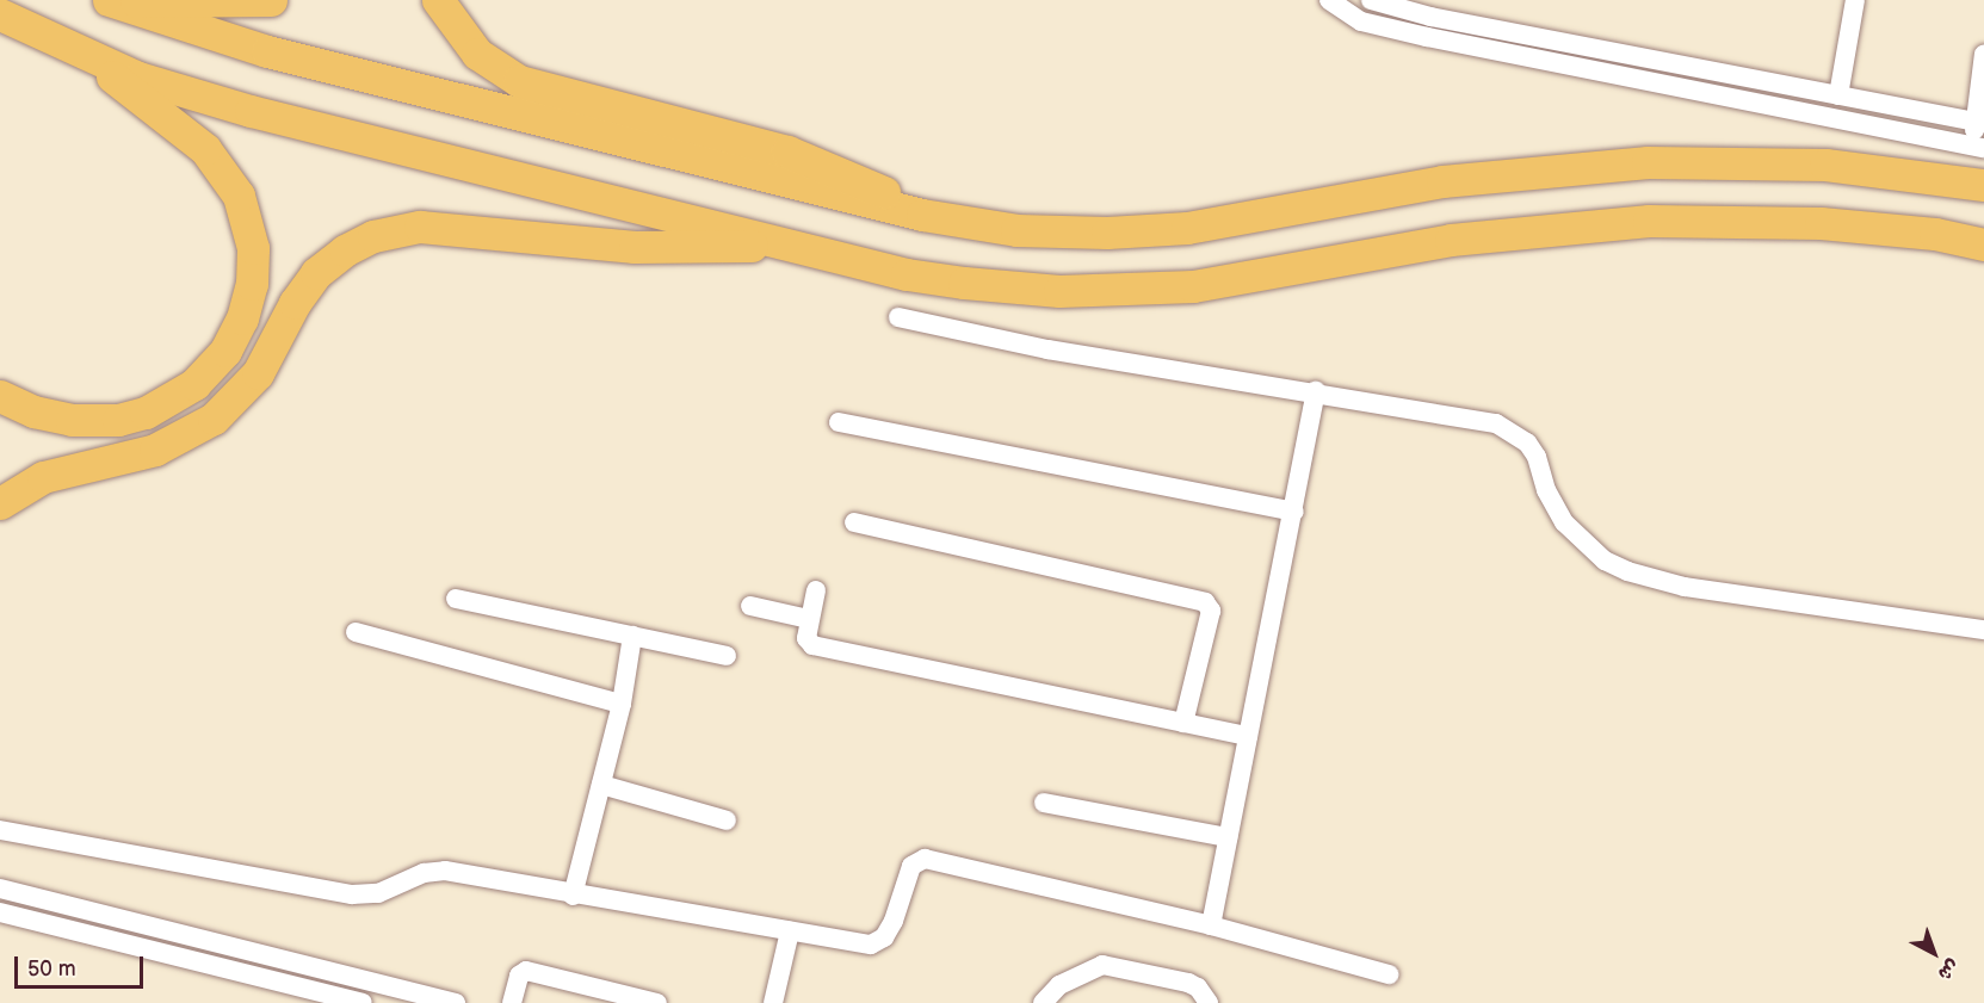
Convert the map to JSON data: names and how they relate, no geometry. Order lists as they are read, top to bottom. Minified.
{"scale_bar":"50 m","north":"bottom right"}
